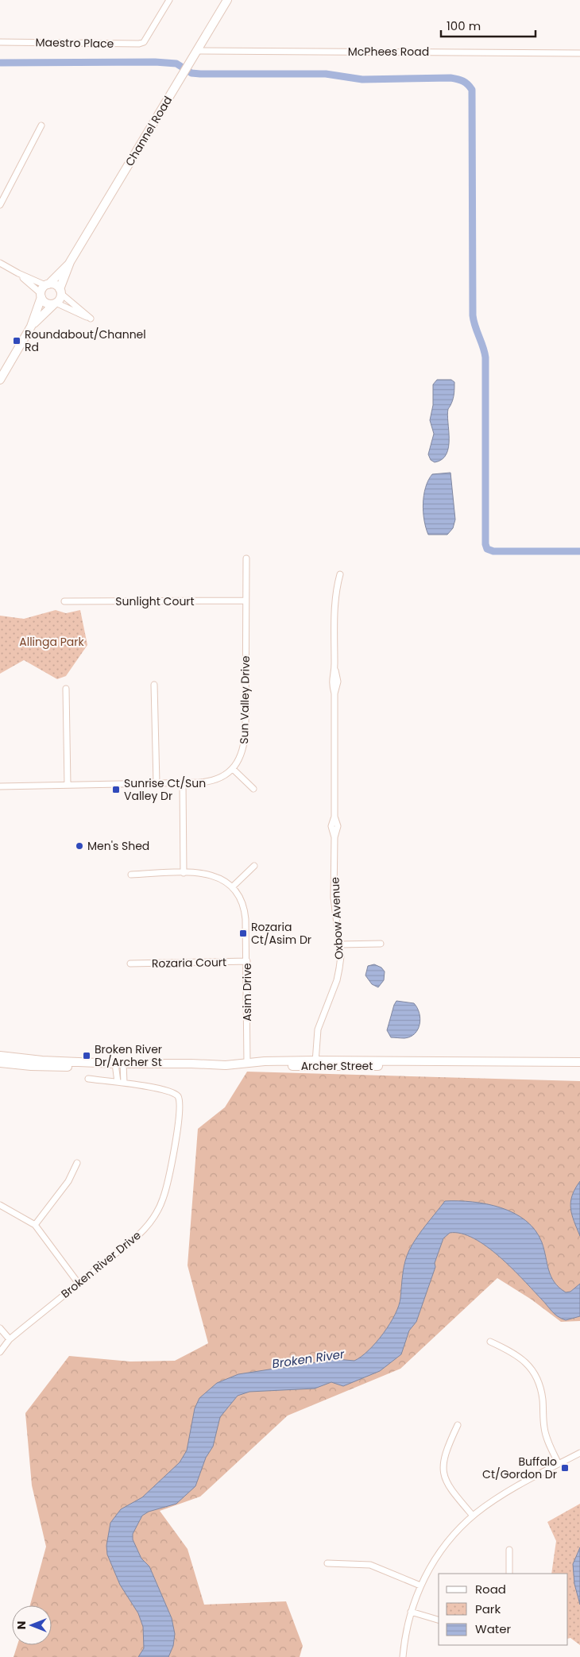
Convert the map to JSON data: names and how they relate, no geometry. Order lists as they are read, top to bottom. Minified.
{"streets":{"main road":["Channel Road","Archer Street"],"street":["Maestro Place","McPhees Road","Sunlight Court","Sun Valley Drive","Oxbow Avenue","Rozaria Court","Asim Drive","Broken River Drive"]},"crossings":[["McPhees Road","Channel Road"],["Sunlight Court","Sun Valley Drive"],["Oxbow Avenue","Archer Street"],["Rozaria Court","Asim Drive"],["Asim Drive","Archer Street"]],"water":["Broken River"],"parks":["Allinga Park"],"places":{"transit":["Roundabout/Channel Rd","Sunrise Ct/Sun Valley Dr","Rozaria Ct/Asim Dr","Broken River Dr/Archer St","Buffalo Ct/Gordon Dr"],"other":["Men's Shed"]},"legend":["Road","Park","Water"],"scale_bar":"100 m","north":"left"}
